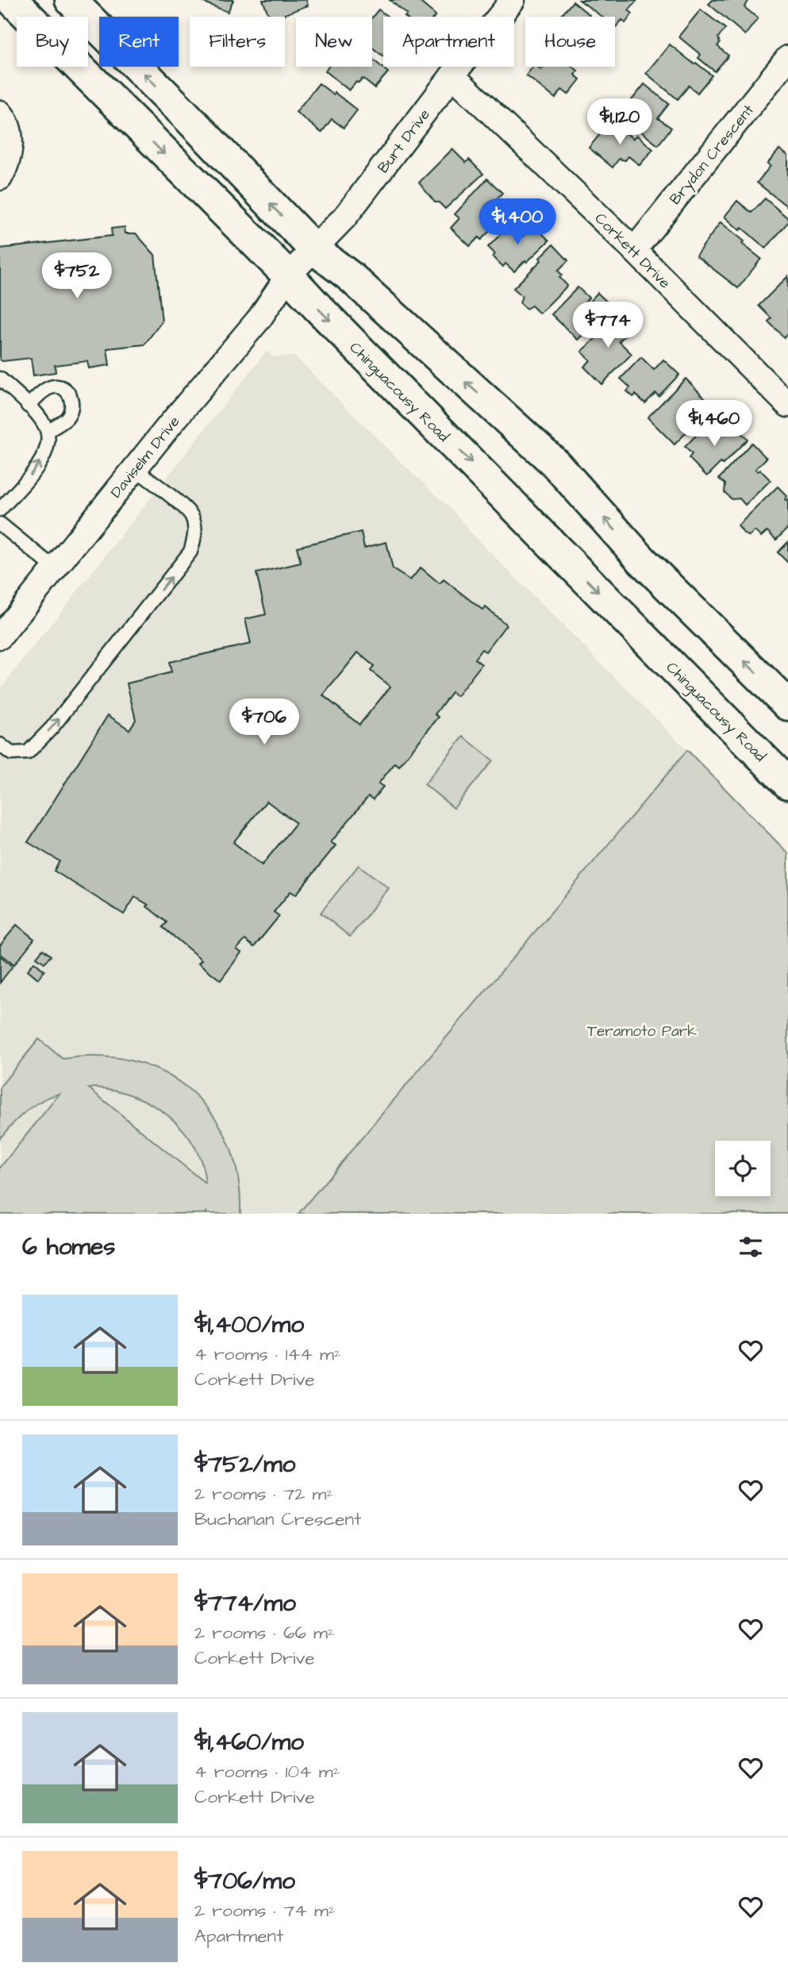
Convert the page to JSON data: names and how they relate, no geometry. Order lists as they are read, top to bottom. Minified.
{"streets":{"main road":["Chinguacousy Road"],"street":["Burt Drive","Brydon Crescent","Corkett Drive","Daviselm Drive"]},"crossings":[["Burt Drive","Corkett Drive"],["Burt Drive","Chinguacousy Road"],["Burt Drive","Daviselm Drive"],["Brydon Crescent","Corkett Drive"],["Chinguacousy Road","Daviselm Drive"]],"parks":["Teramoto Park"],"page":{"chip":["Buy","Rent","Filters","New","Apartment","House"],"price":["$1,120","$1,400","$752","$774","$1,460","$706"],"heading":"6 homes","list":[{"name":"$1,400/mo","note":"4 rooms · 144 m² · Corkett Drive"},{"name":"$752/mo","note":"2 rooms · 72 m² · Buchanan Crescent"},{"name":"$774/mo","note":"2 rooms · 66 m² · Corkett Drive"},{"name":"$1,460/mo","note":"4 rooms · 104 m² · Corkett Drive"},{"name":"$706/mo","note":"2 rooms · 74 m² · Apartment"}]}}
